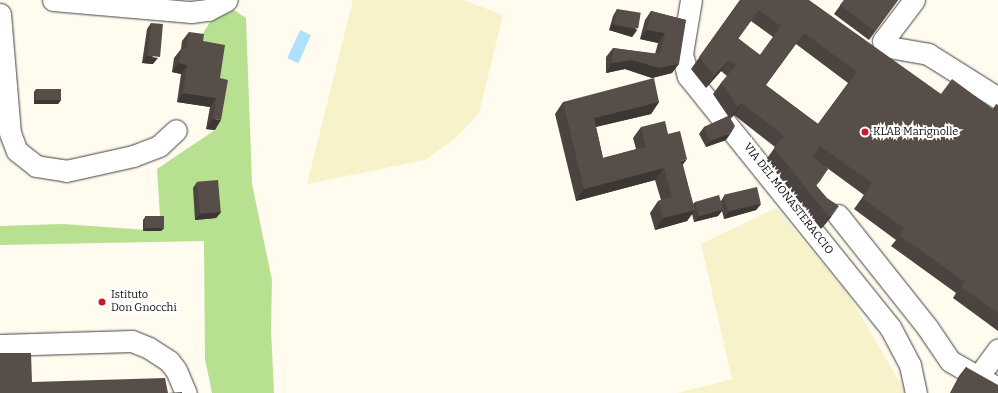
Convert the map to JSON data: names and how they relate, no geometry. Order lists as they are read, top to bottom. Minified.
{"streets":{"street":["VIA DEL MONASTERACCIO"]},"places":["KLAB Marignolle","Istituto Don Gnocchi"]}
